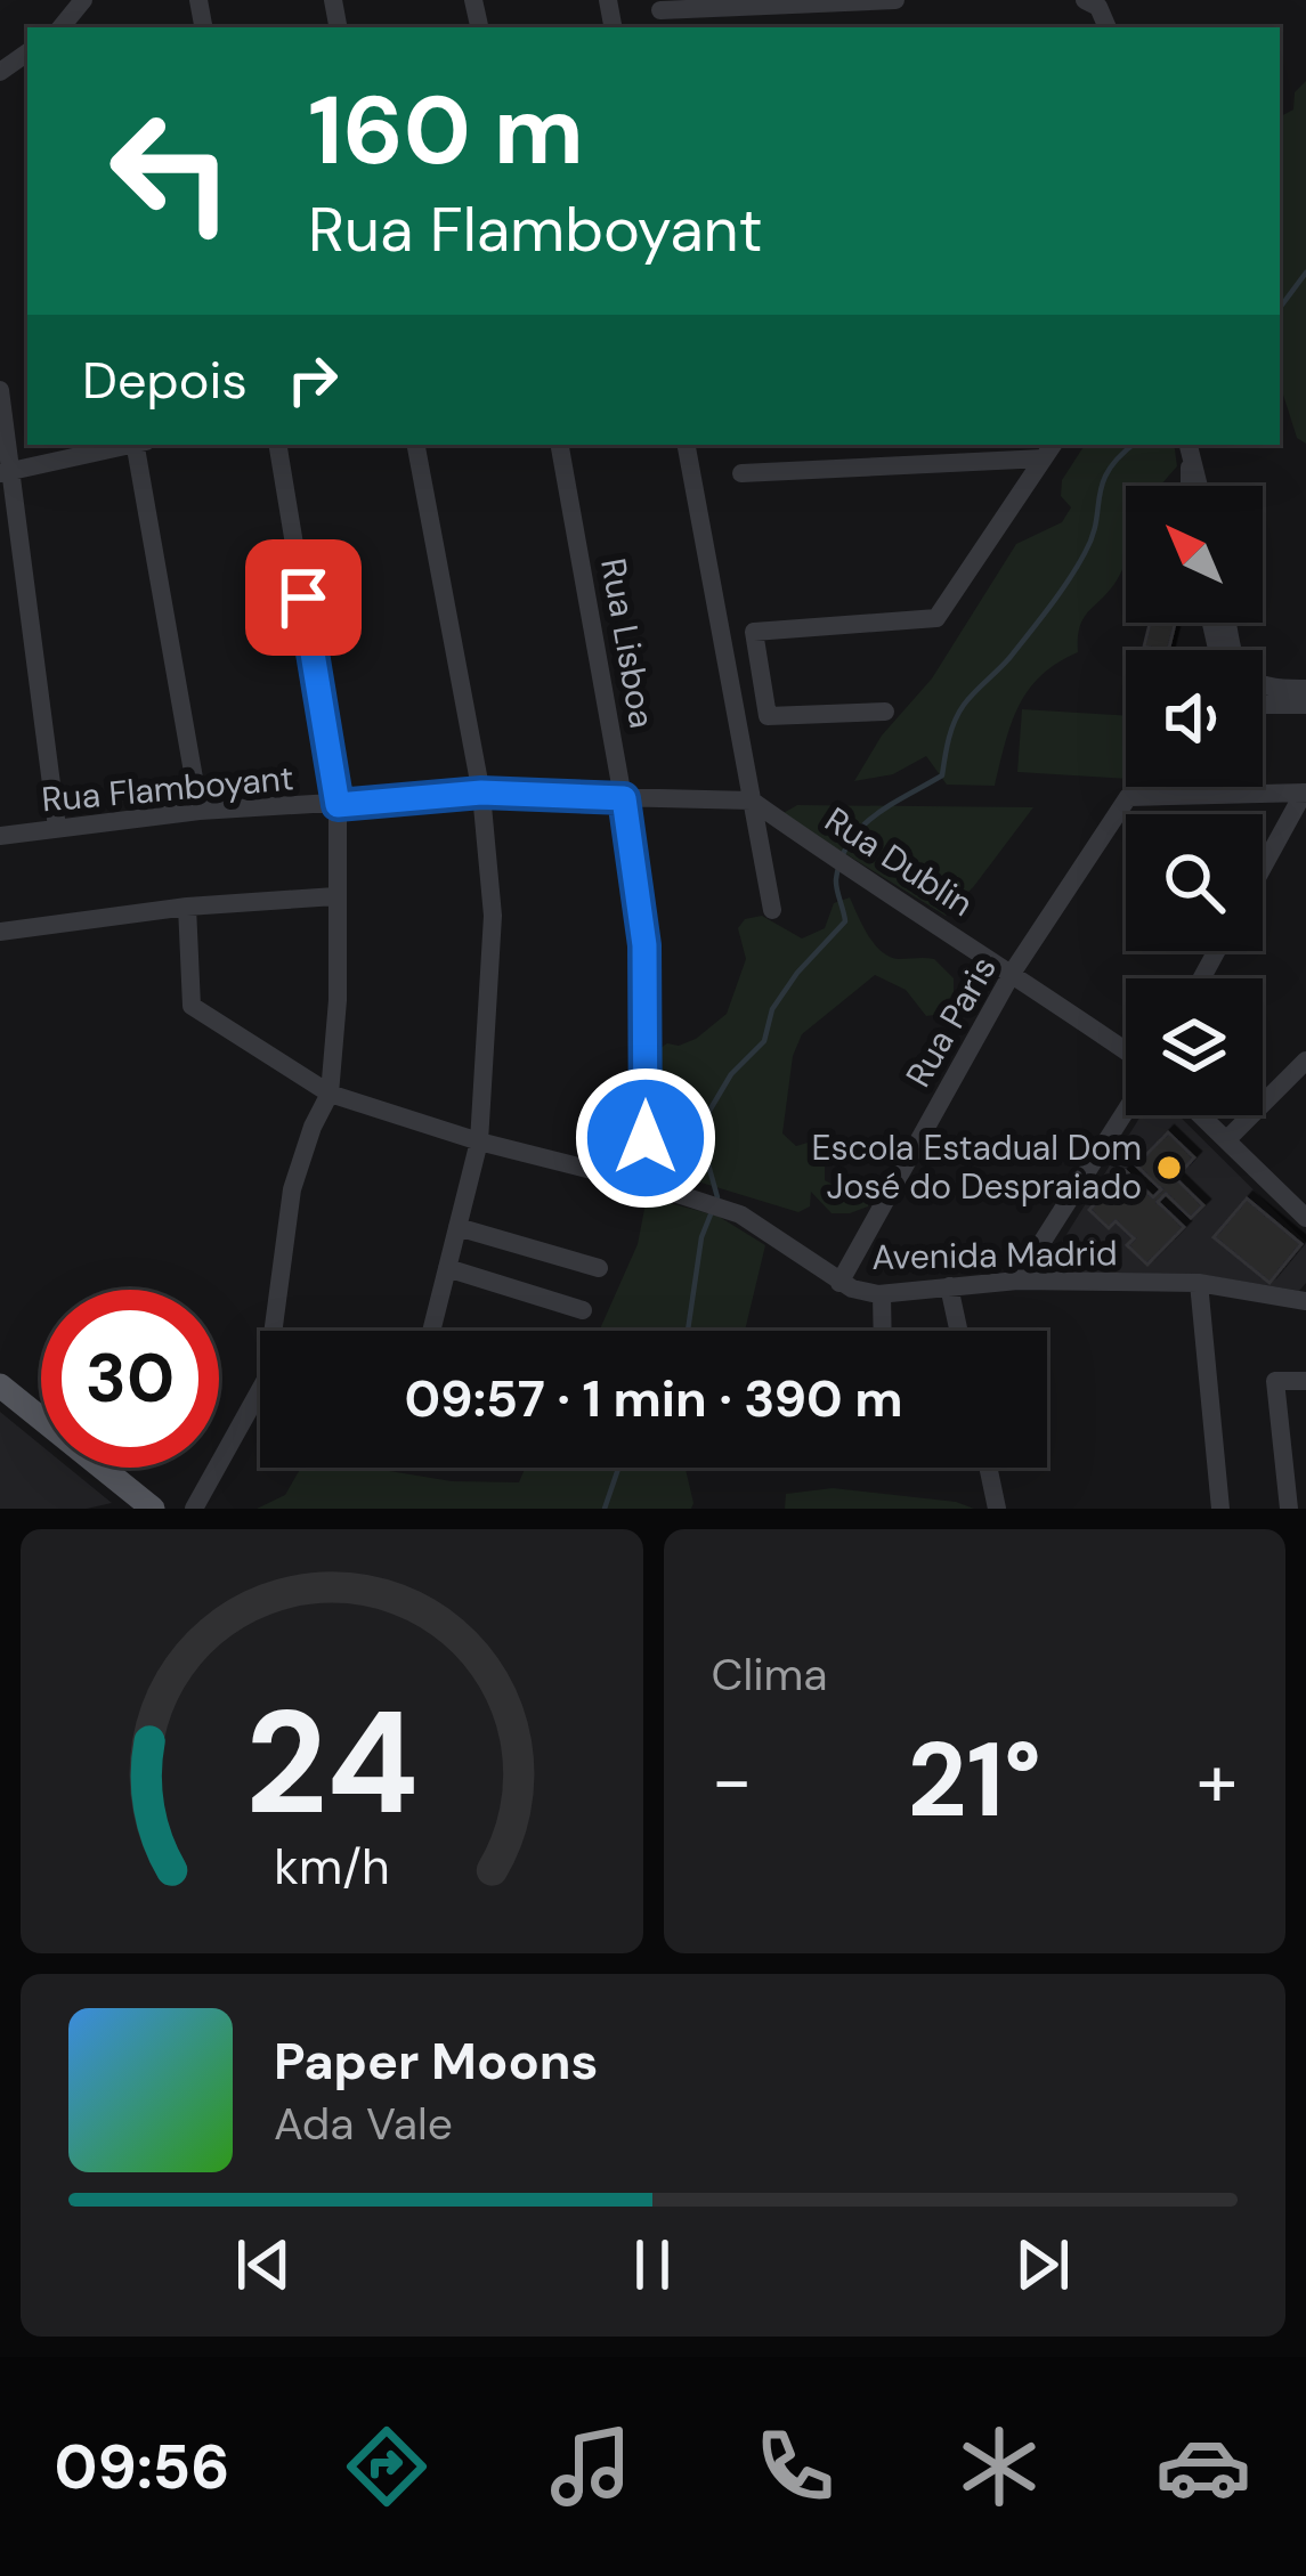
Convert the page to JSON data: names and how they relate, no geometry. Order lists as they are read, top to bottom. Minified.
{"streets":{"street":["Rua Lisboa","Rua Flamboyant","Rua Dublin","Rua Paris","Avenida Madrid"]},"crossings":[["Rua Lisboa","Rua Flamboyant"],["Rua Lisboa","Avenida Madrid"],["Rua Flamboyant","Rua Dublin"],["Rua Dublin","Rua Paris"],["Rua Paris","Avenida Madrid"]],"places":["Escola Estadual Dom José do Despraiado"],"north":"top left","page":{"turn":["160 m","Rua Flamboyant"],"then":"Depois","limit":"30","trip":"09:57 · 1 min · 390 m","tile":"Clima","heat":["−","21°","+"],"song":["Paper Moons","Ada Vale"],"tabs":"09:56","gauge":["24","km/h"]}}
